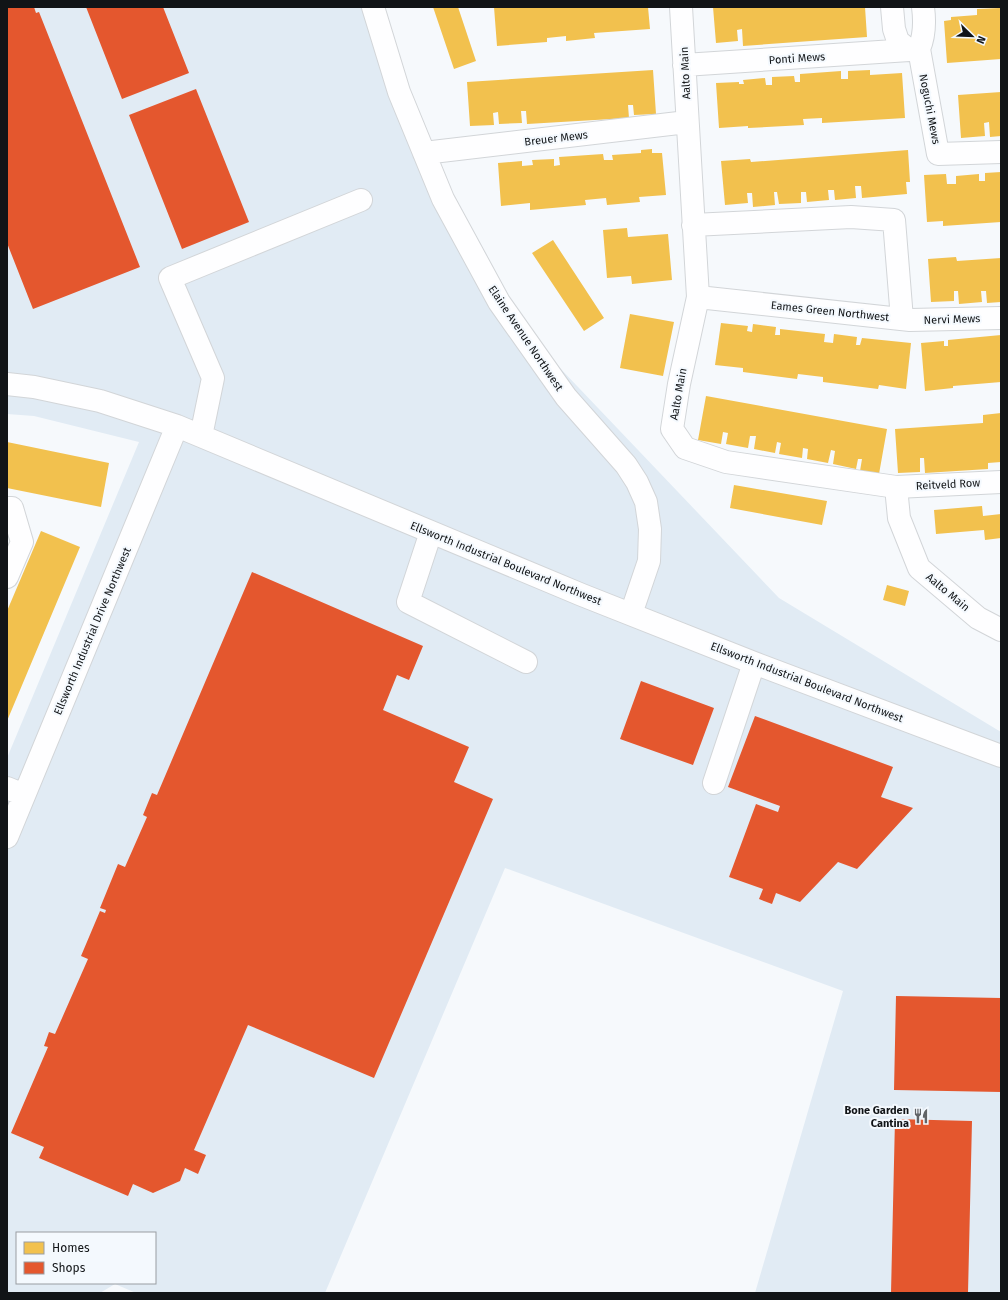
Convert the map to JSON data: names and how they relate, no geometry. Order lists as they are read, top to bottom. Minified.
{"streets":{"street":["Ponti Mews","Aalto Main","Noguchi Mews","Breuer Mews","Eames Green Northwest","Nervi Mews","Elaine Avenue Northwest","Reitveld Row","Ellsworth Industrial Boulevard Northwest","Ellsworth Industrial Drive Northwest"]},"crossings":[["Ponti Mews","Aalto Main"],["Ponti Mews","Noguchi Mews"],["Aalto Main","Breuer Mews"],["Aalto Main","Eames Green Northwest"],["Aalto Main","Reitveld Row"],["Breuer Mews","Elaine Avenue Northwest"],["Eames Green Northwest","Nervi Mews"],["Elaine Avenue Northwest","Ellsworth Industrial Boulevard Northwest"],["Ellsworth Industrial Boulevard Northwest","Ellsworth Industrial Drive Northwest"]],"places":{"restaurant":["Bone Garden Cantina"]},"legend":["Homes","Shops"],"north":"bottom right"}
